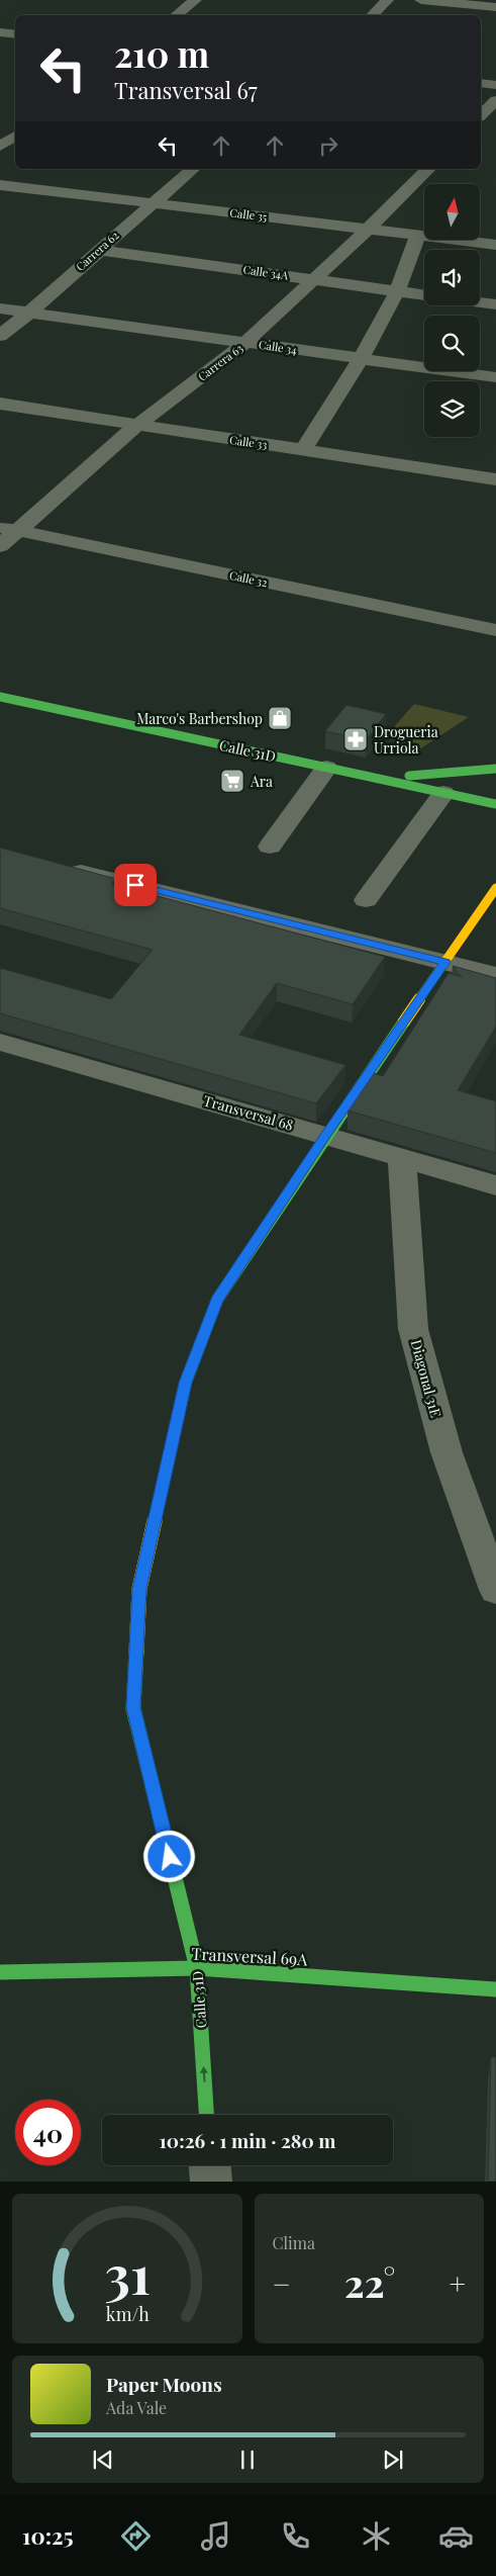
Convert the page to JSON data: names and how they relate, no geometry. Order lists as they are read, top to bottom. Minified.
{"streets":{"street":["Calle 35","Carrera 62","Calle 34A","Calle 34","Carrera 63","Calle 33","Calle 32","Calle 31D","Transversal 68","Diagonal 31E","Transversal 69A"]},"crossings":[["Calle 35","Carrera 62"],["Calle 35","Carrera 63"],["Carrera 62","Calle 34A"],["Carrera 62","Calle 34"],["Calle 34A","Carrera 63"],["Calle 34","Carrera 63"],["Carrera 63","Calle 33"],["Carrera 63","Calle 32"],["Calle 31D","Transversal 68"],["Calle 31D","Transversal 69A"],["Transversal 68","Diagonal 31E"]],"places":{"shop":["Marco's Barbershop"],"pharmacy":["Drogueria Urriola"],"supermarket":["Ara"]},"north":"top","page":{"turn":["210 m","Transversal 67"],"limit":"40","trip":"10:26 · 1 min · 280 m","tile":"Clima","heat":["−","22°","+"],"song":["Paper Moons","Ada Vale"],"tabs":"10:25","gauge":["31","km/h"]}}
